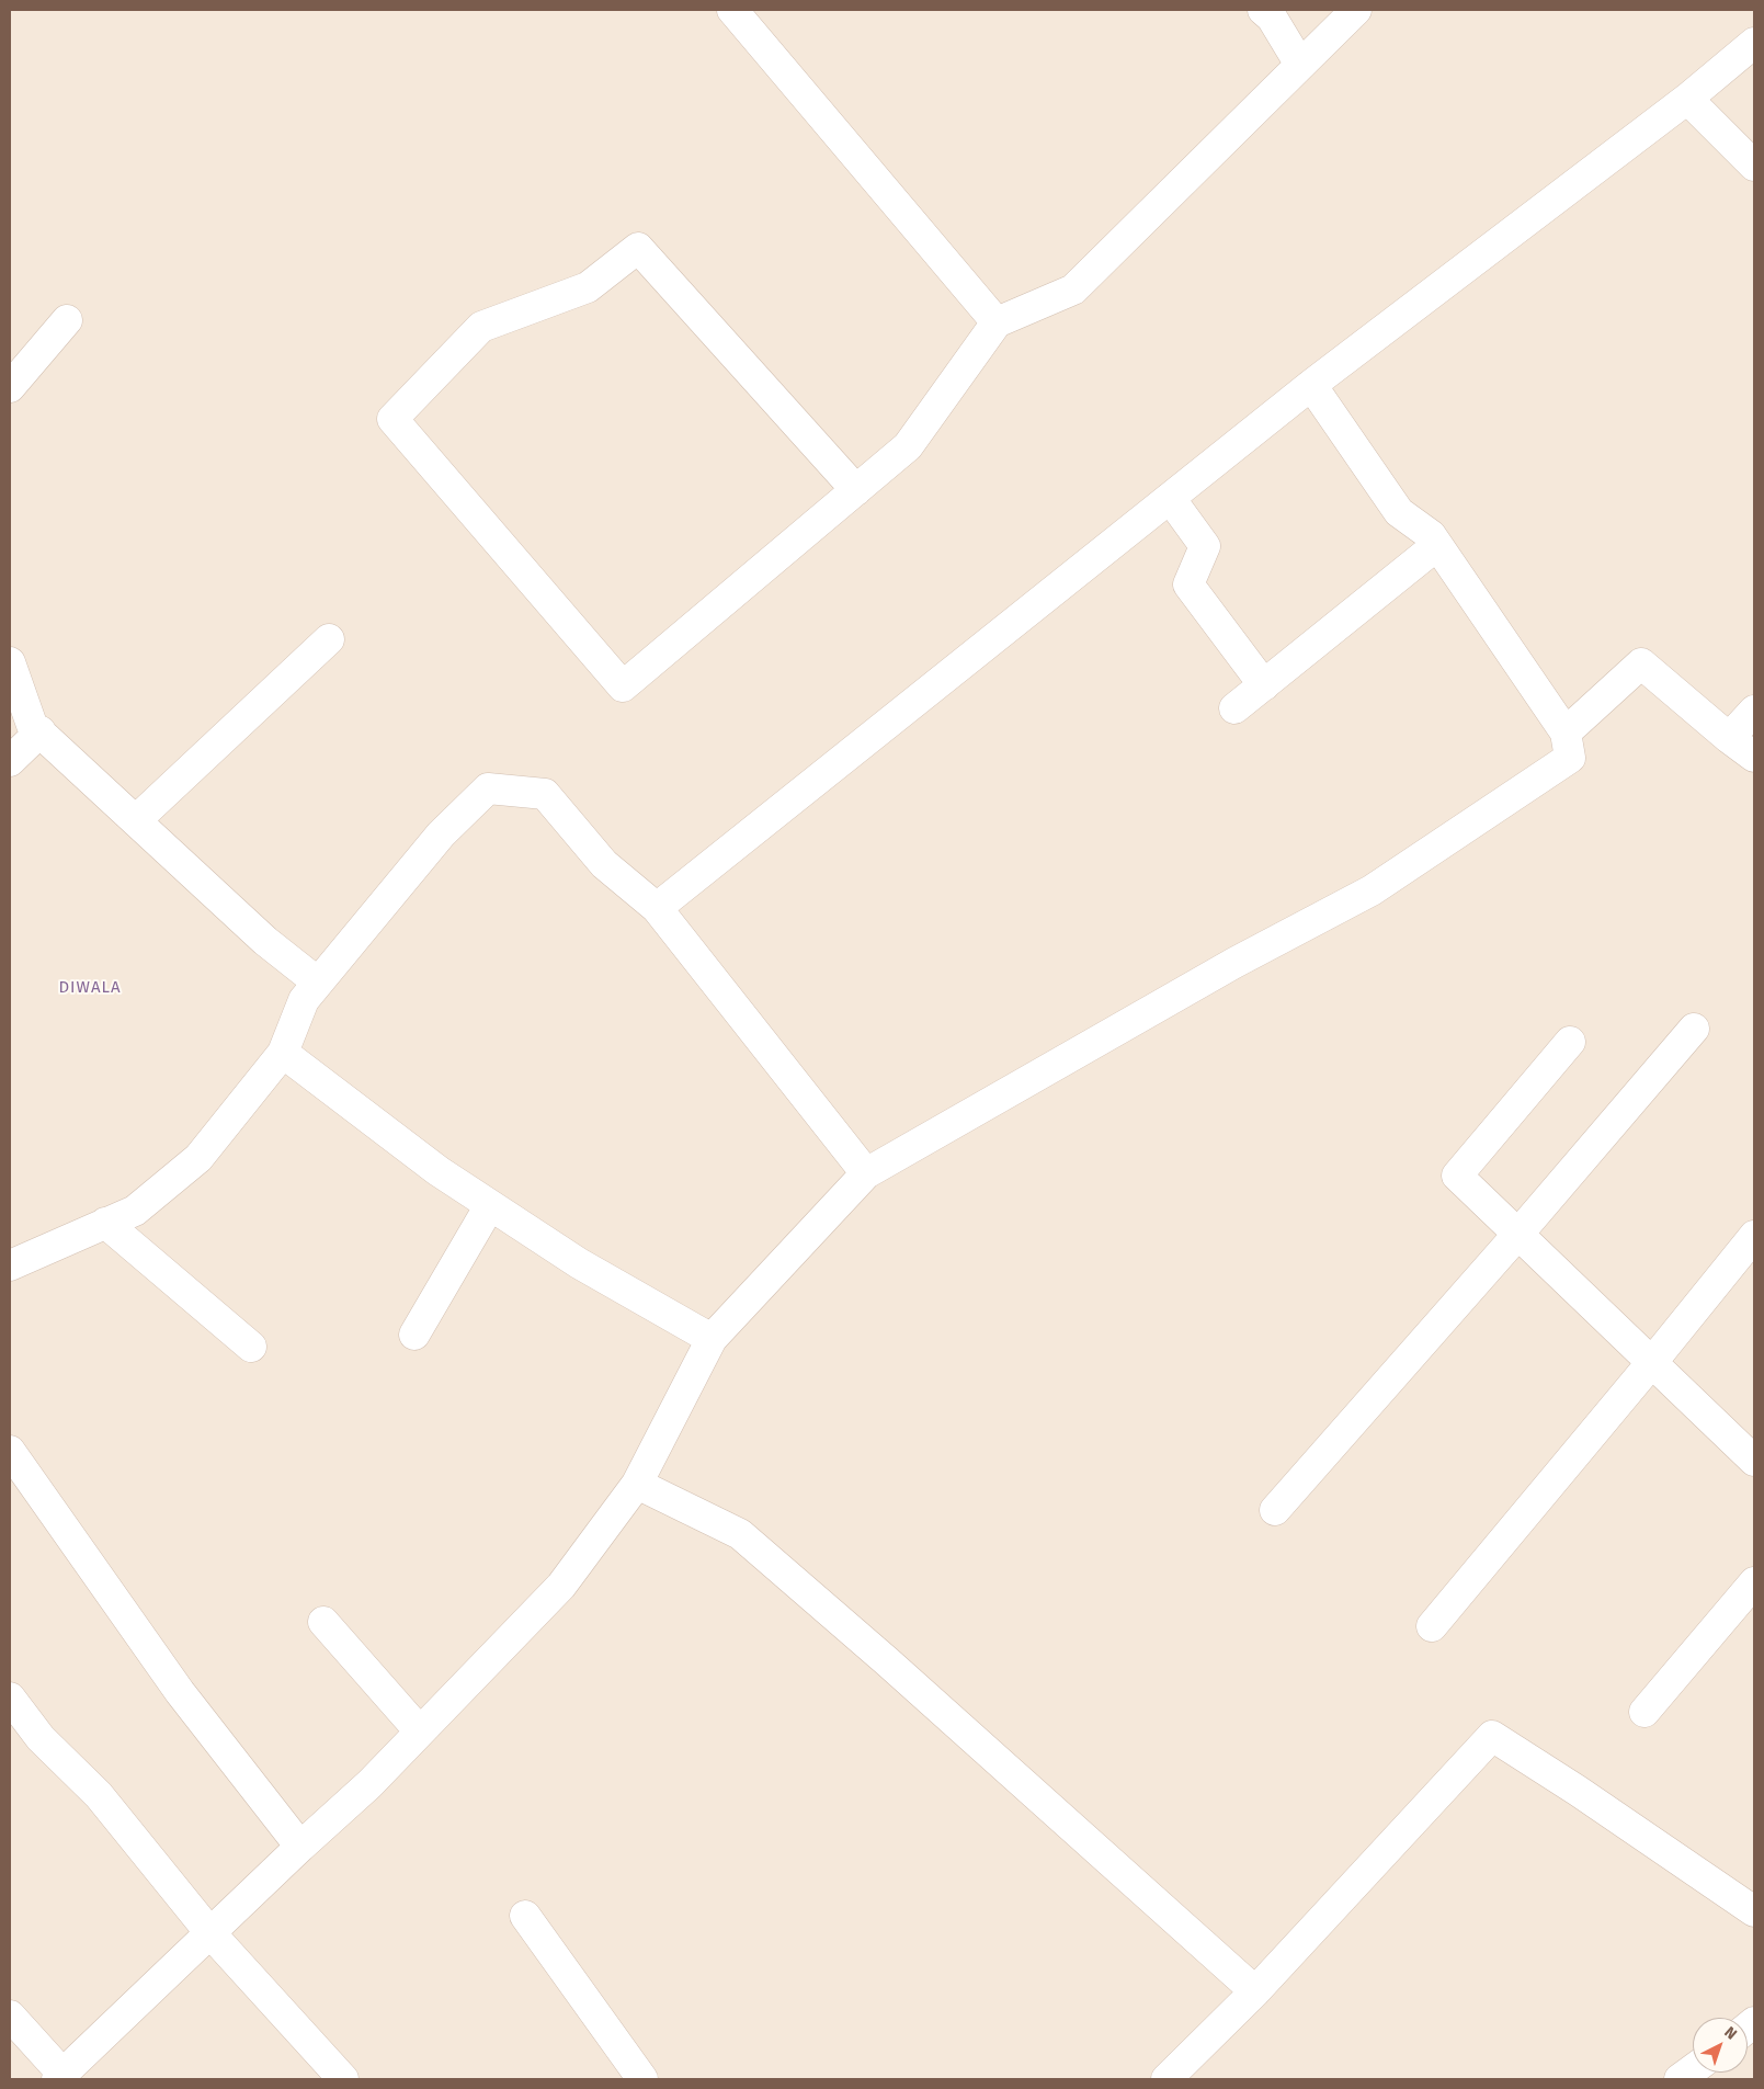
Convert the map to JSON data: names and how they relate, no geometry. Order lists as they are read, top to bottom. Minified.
{"districts":["DIWALA"],"north":"top right"}
